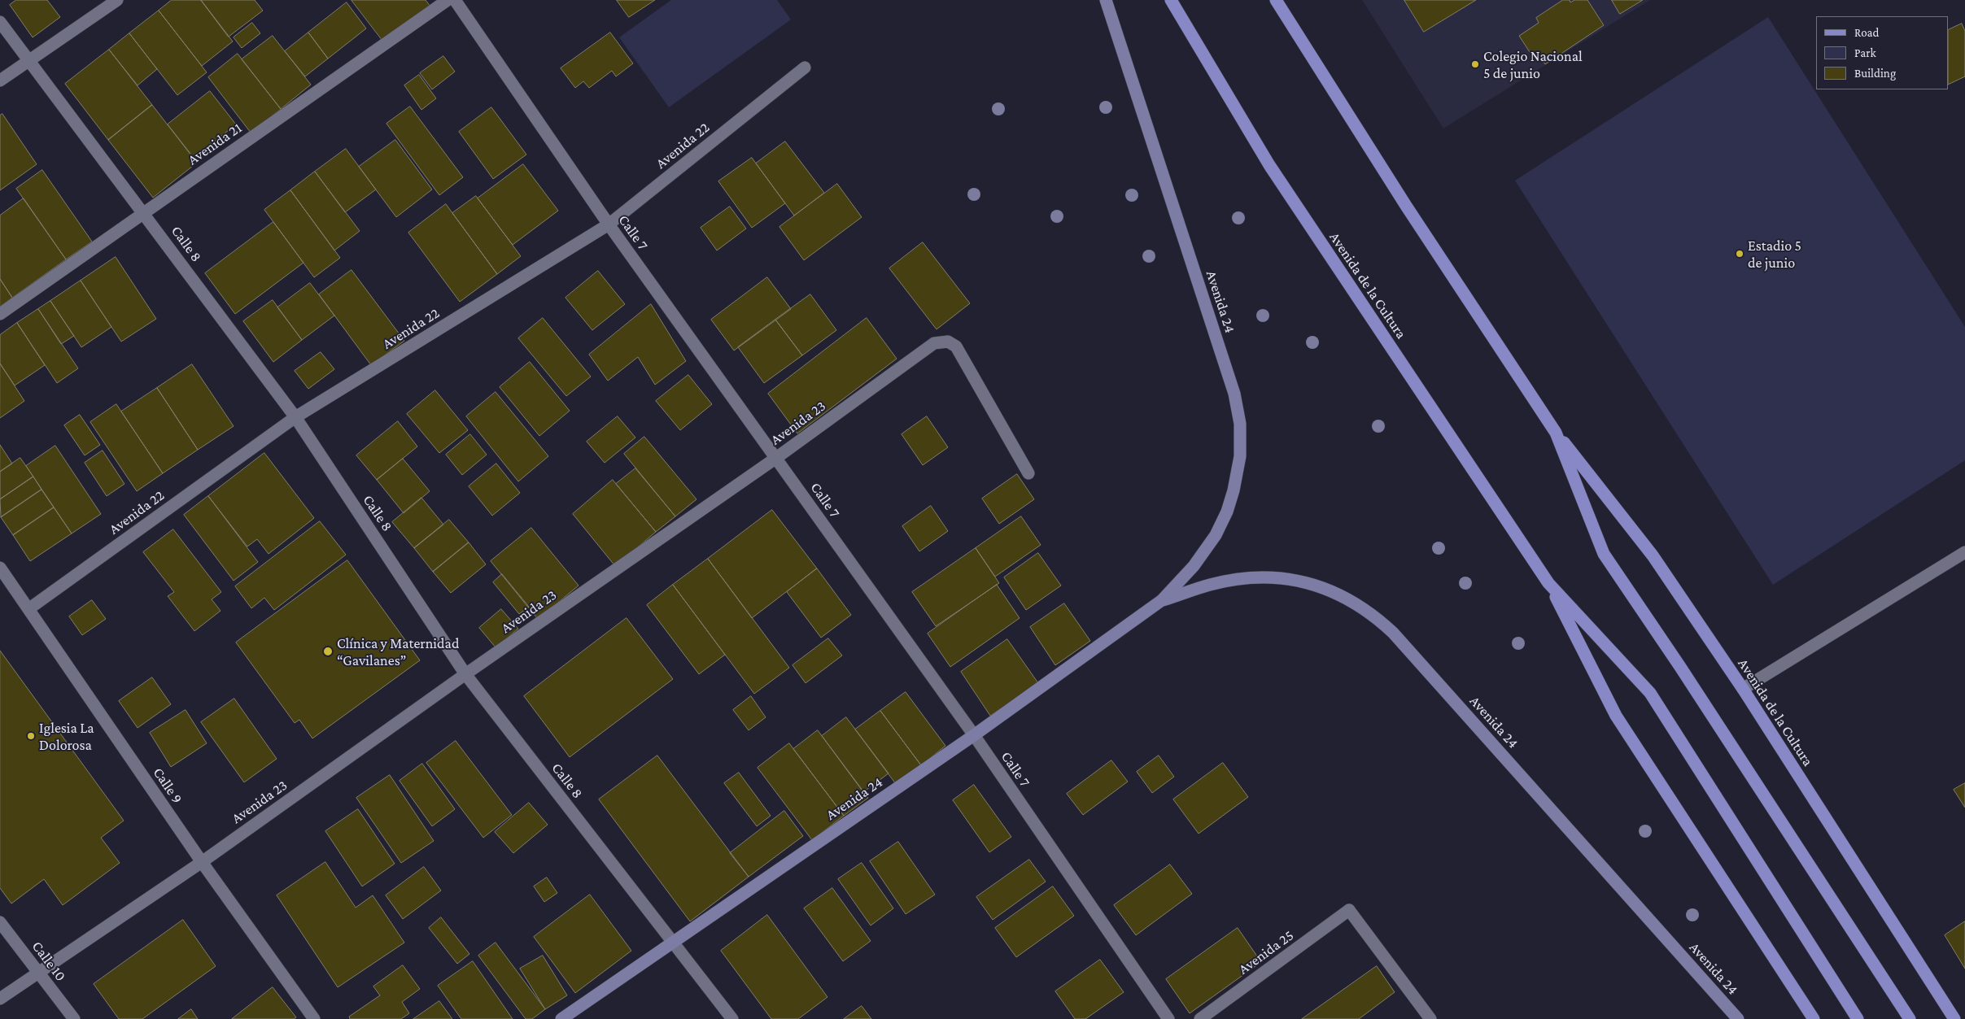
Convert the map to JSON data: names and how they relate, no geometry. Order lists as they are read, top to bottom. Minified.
{"streets":{"main road":["Avenida de la Cultura","Avenida 24"],"street":["Avenida 21","Avenida 22","Calle 7","Calle 8","Avenida 23","Calle 9","Avenida 25","Calle 10"]},"crossings":[["Avenida 21","Calle 8"],["Avenida 22","Calle 7"],["Avenida 22","Calle 8"],["Avenida 22","Calle 9"],["Calle 7","Avenida 24"],["Calle 7","Avenida 23"],["Calle 8","Avenida 24"],["Calle 8","Avenida 23"],["Avenida 23","Calle 9"],["Avenida 23","Calle 10"]],"places":["Colegio Nacional 5 de junio","Estadio 5 de junio","Clínica y Maternidad “Gavilanes”","Iglesia La Dolorosa"],"legend":["Road","Park","Building"]}
